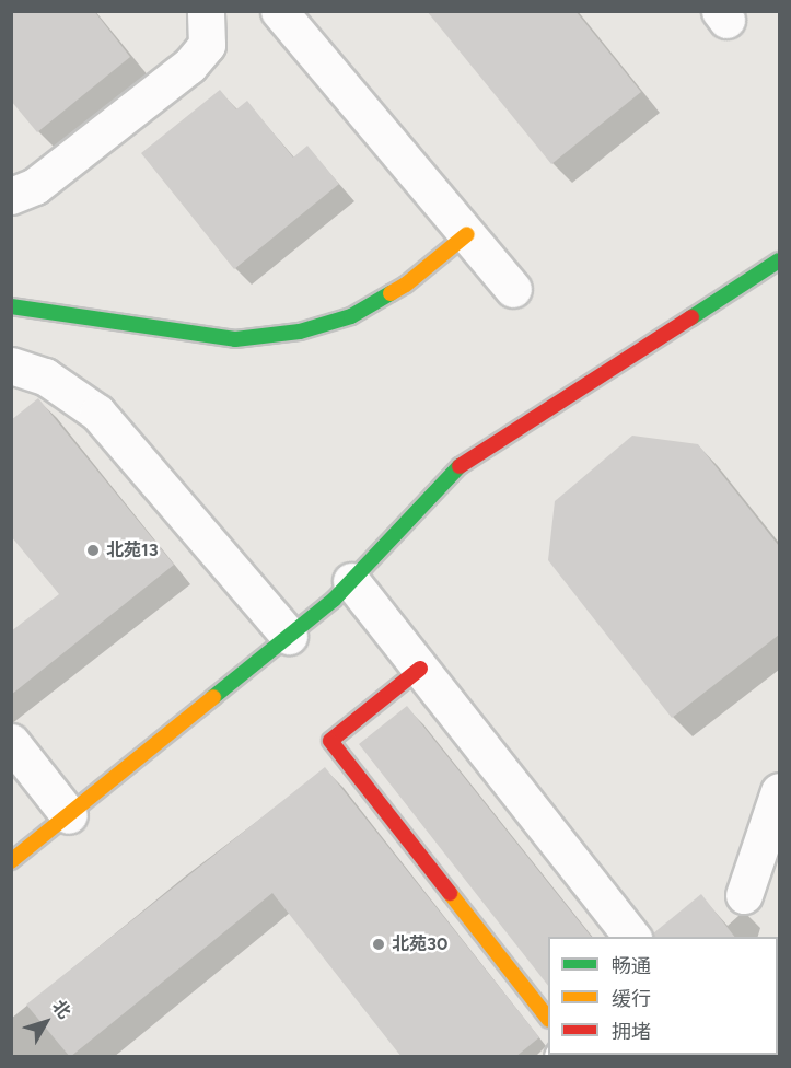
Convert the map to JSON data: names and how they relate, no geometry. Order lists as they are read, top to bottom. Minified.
{"places":["北苑13","北苑30"],"legend":["畅通","缓行","拥堵"],"north":"top right"}
